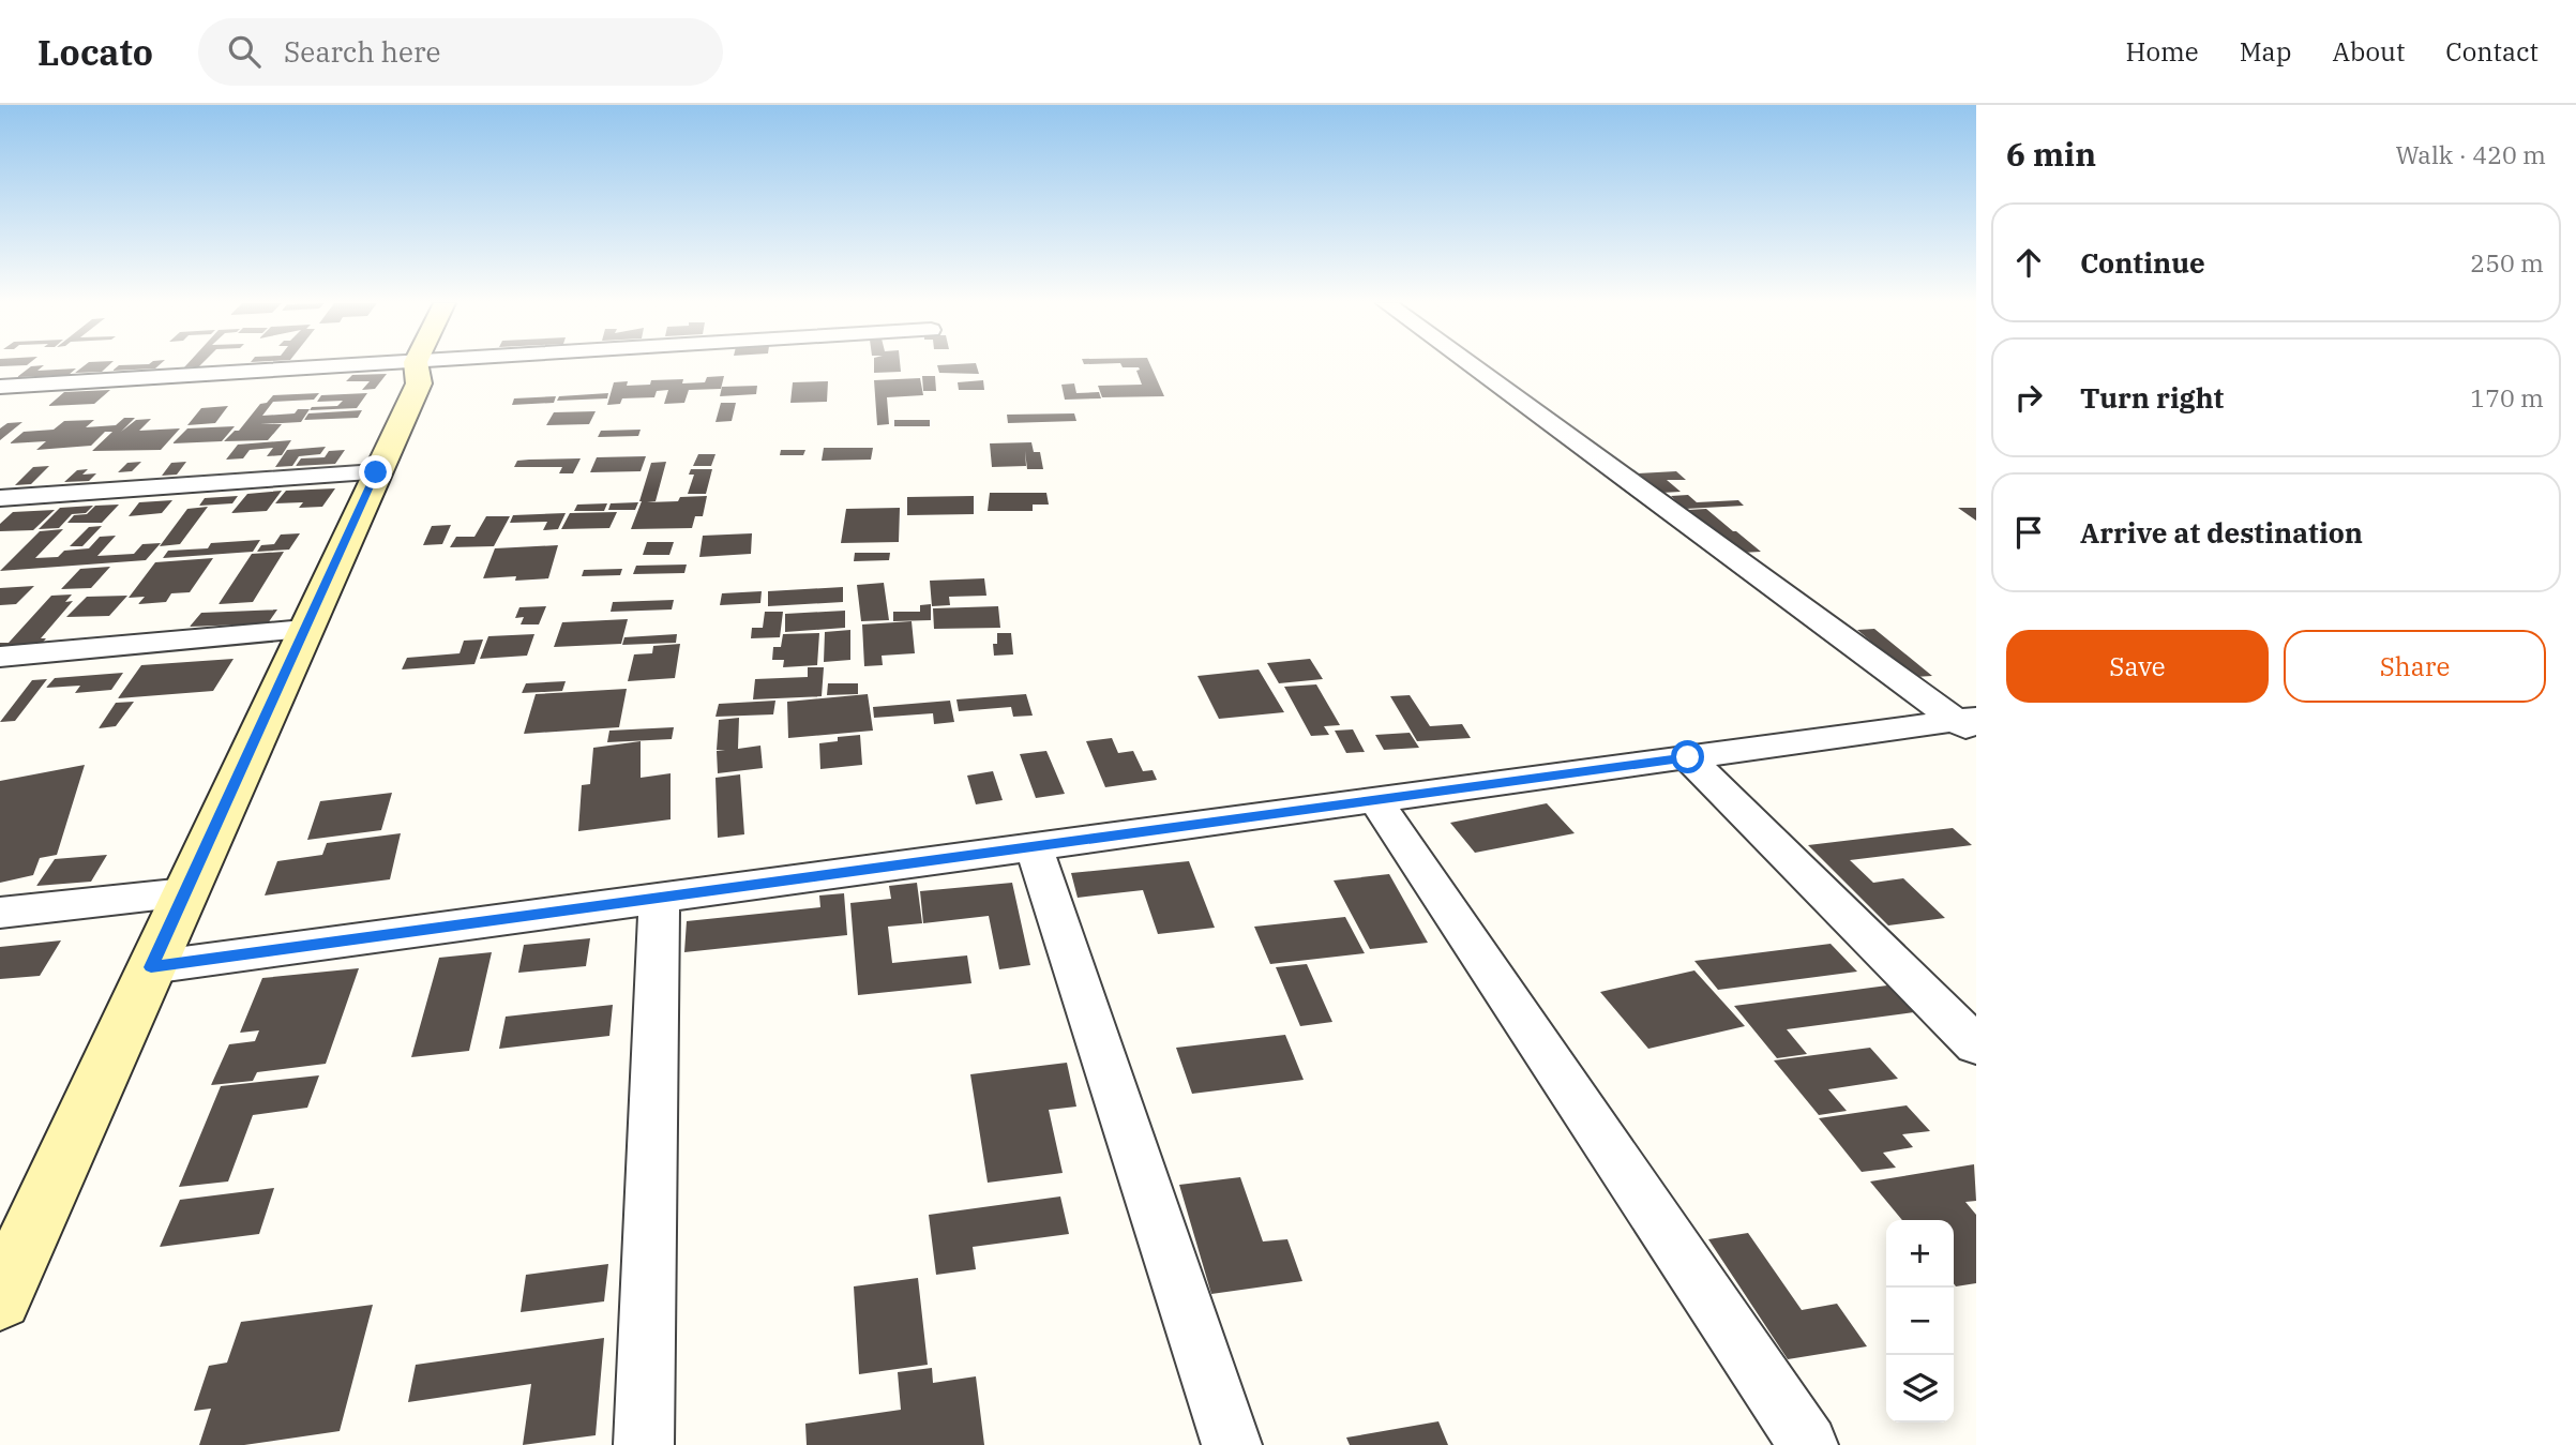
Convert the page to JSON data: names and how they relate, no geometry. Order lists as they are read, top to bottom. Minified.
{"page":{"header":"Locato","search":"Search here","nav":["Home","Map","About","Contact"],"heading":["6 min","Walk · 420 m"],"list":[["Continue","250 m"],["Turn right","170 m"],"Arrive at destination"],"buttons":["Save","Share"],"map_buttons":["+","−"]}}
